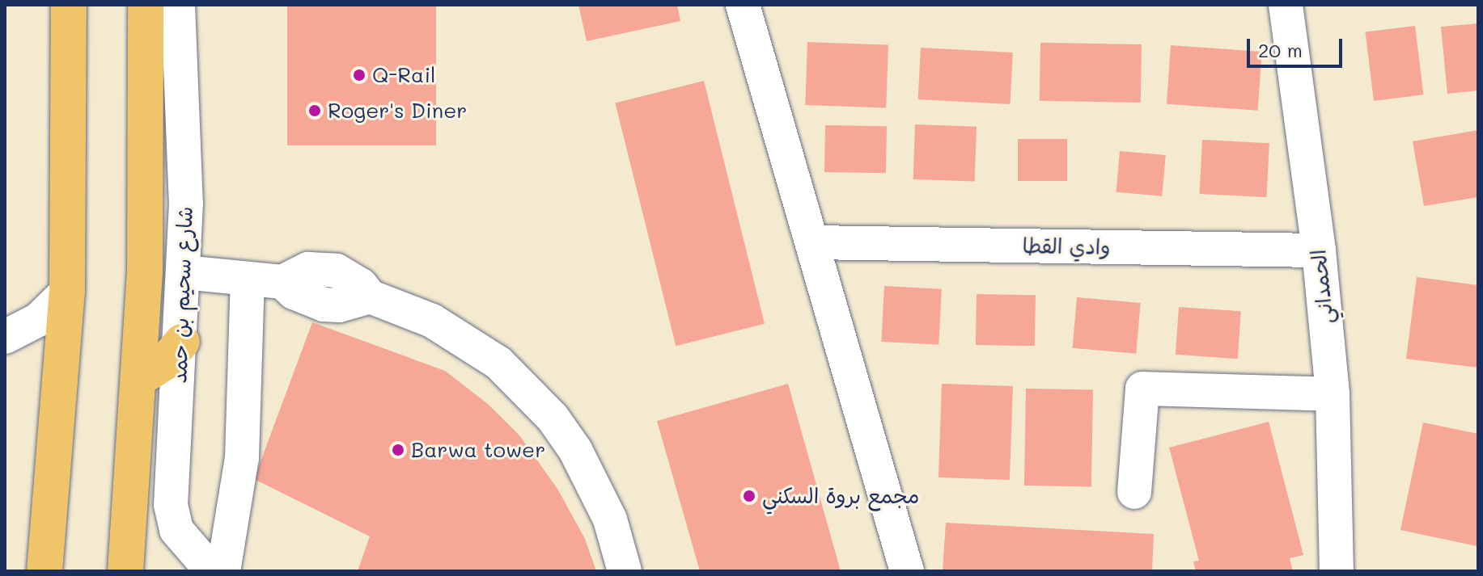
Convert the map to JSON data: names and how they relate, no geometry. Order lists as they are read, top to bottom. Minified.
{"streets":{"highway":["شارع سحيم بن حمد"],"street":["وادي القطا","الحمداني"]},"crossings":[["وادي القطا","الحمداني"]],"places":["Q-Rail","Roger's Diner","Barwa tower","مجمع بروة السكني"],"scale_bar":"20 m"}
